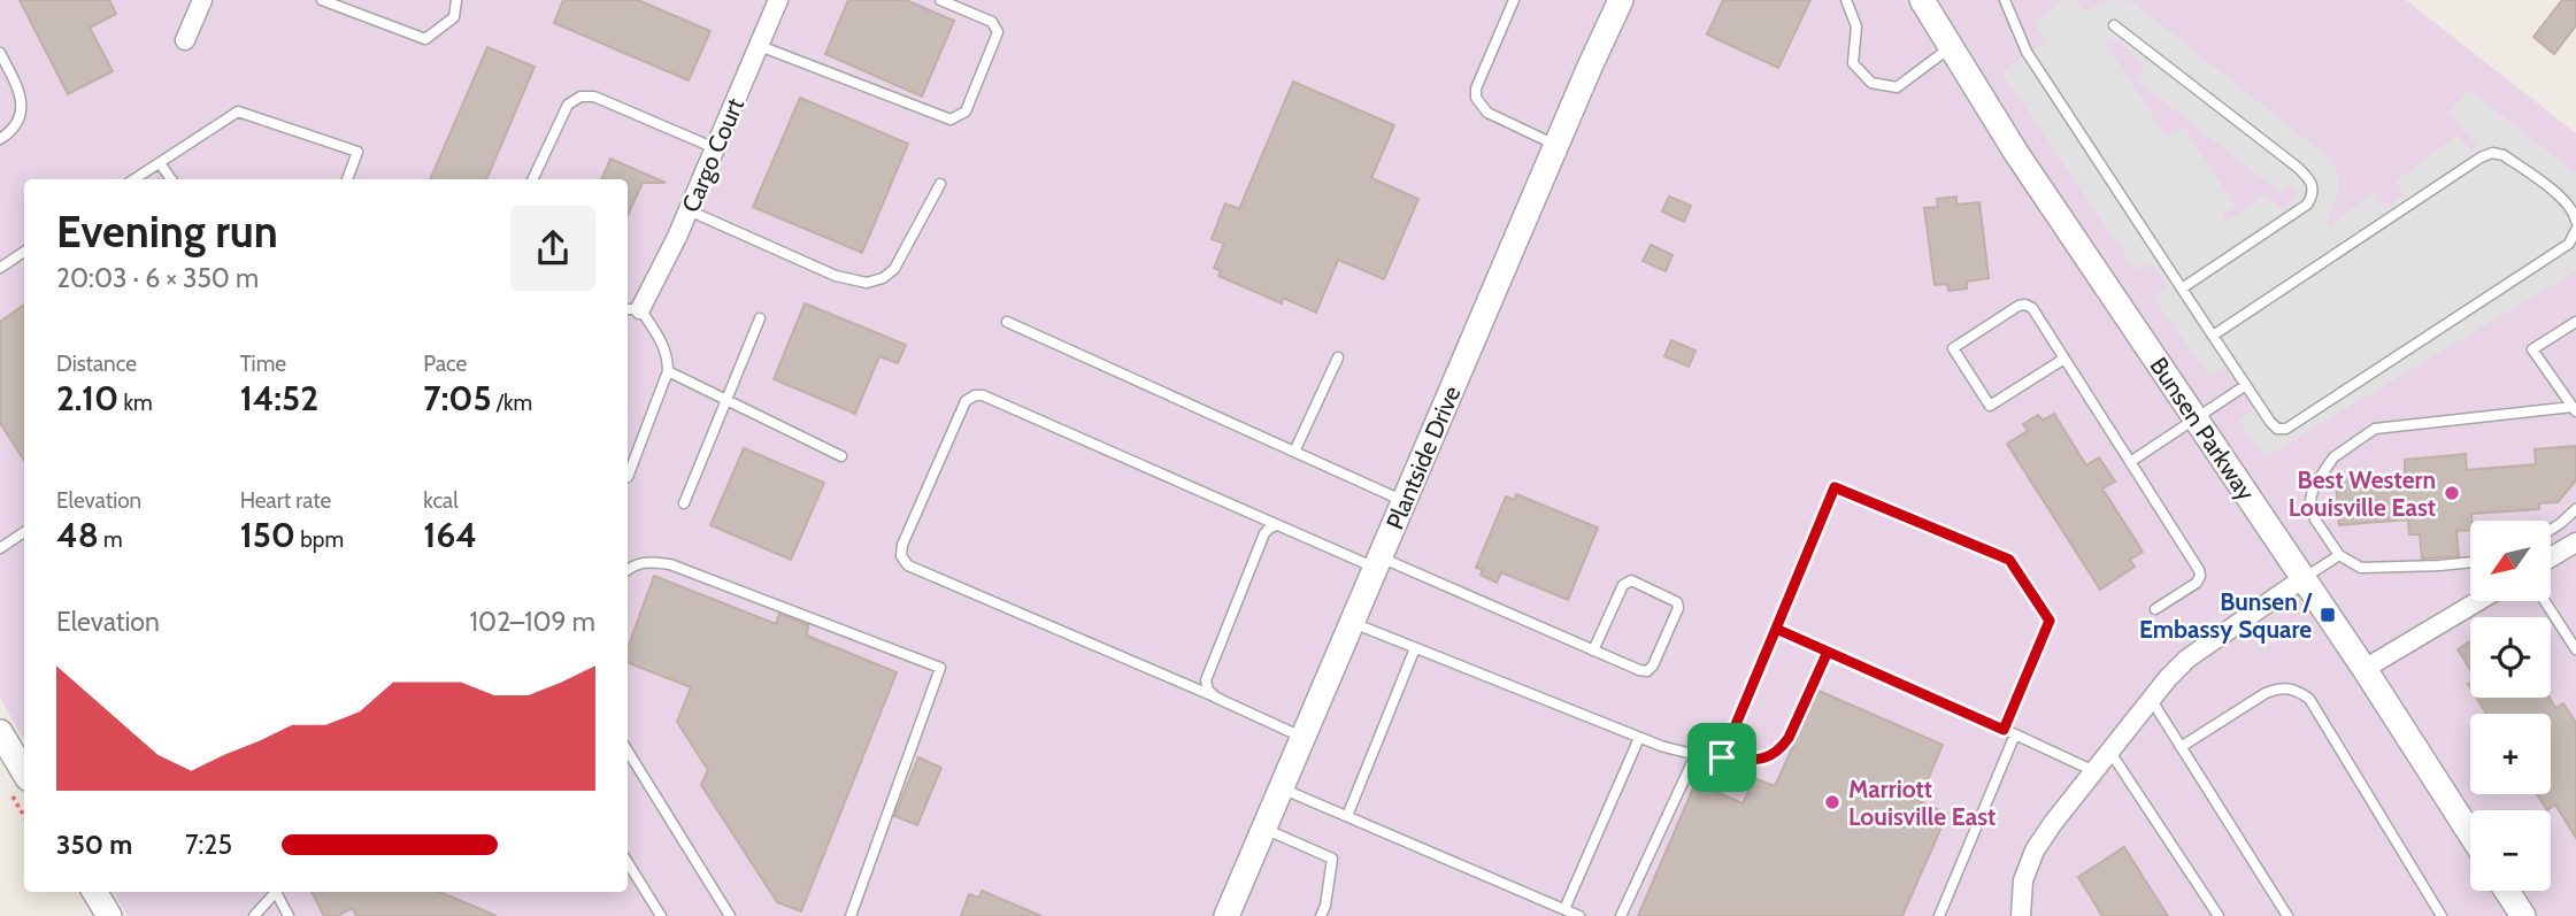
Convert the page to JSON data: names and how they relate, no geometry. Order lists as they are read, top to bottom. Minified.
{"streets":{"street":["Cargo Court","Bunsen Parkway","Plantside Drive"]},"places":{"other":["Best Western Louisville East","Marriott Louisville East"],"transit":["Bunsen / Embassy Square"]},"north":"bottom left","page":{"heading":["Evening run","20:03 · 6 × 350 m"],"stats":[["Distance","2.10 km"],["Time","14:52"],["Pace","7:05 /km"],["Elevation","48 m"],["Heart rate","150 bpm"],["kcal","164"]],"map_buttons":["+","−"],"chart":["Elevation","102–109 m"],"list":[{"name":"350 m","note":"7:25"}]}}
